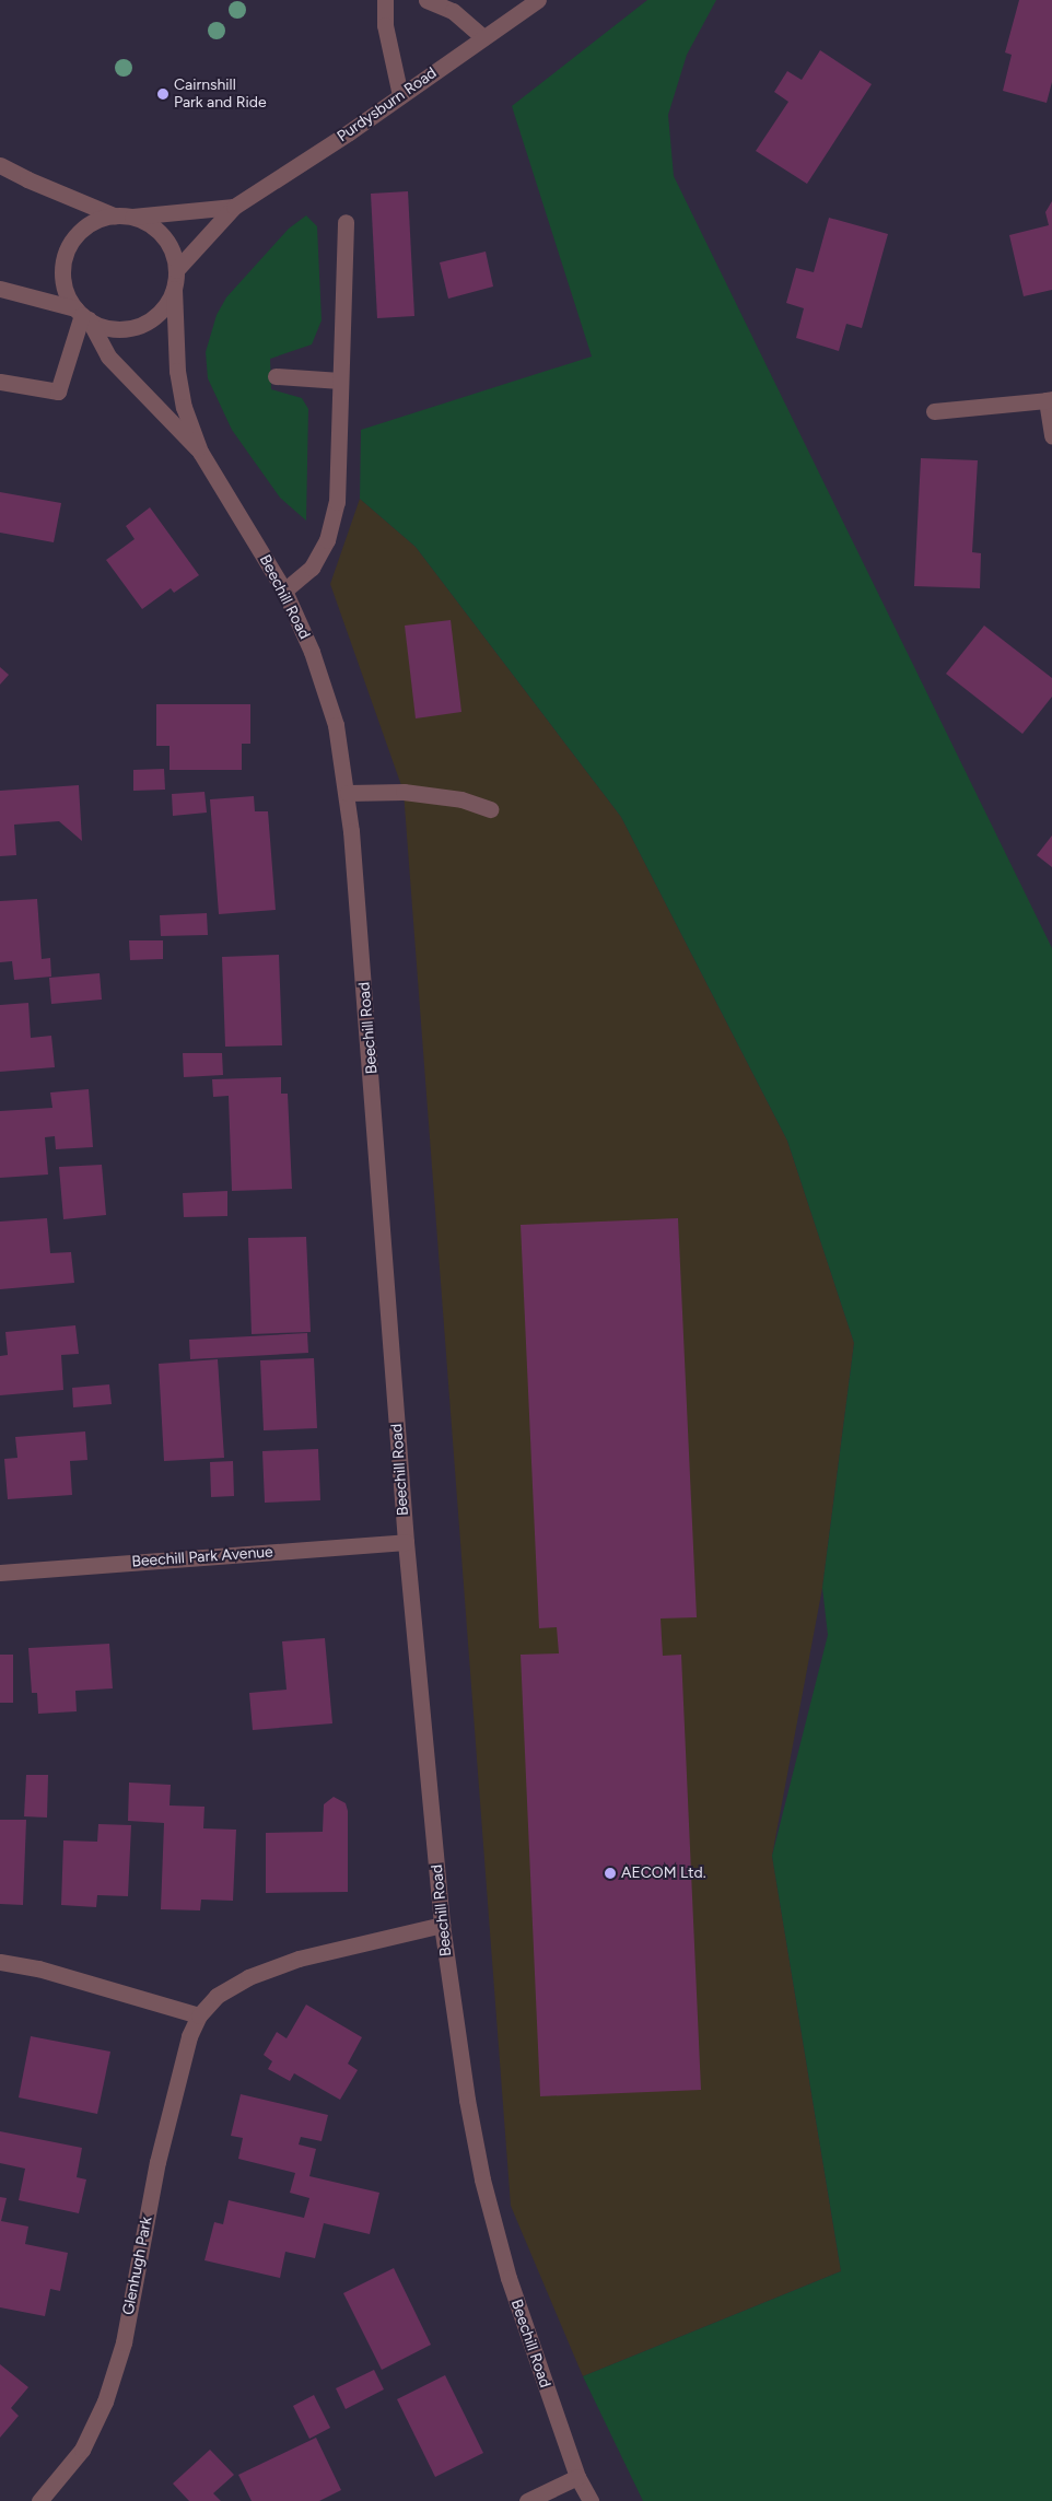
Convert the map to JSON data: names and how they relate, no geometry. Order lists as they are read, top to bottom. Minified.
{"streets":{"street":["Purdysburn Road","Beechill Road","Beechill Park Avenue","Glenhugh Park"]},"crossings":[["Purdysburn Road","Beechill Road"],["Beechill Road","Beechill Park Avenue"],["Beechill Road","Glenhugh Park"]],"places":["Cairnshill Park and Ride","AECOM Ltd."]}
